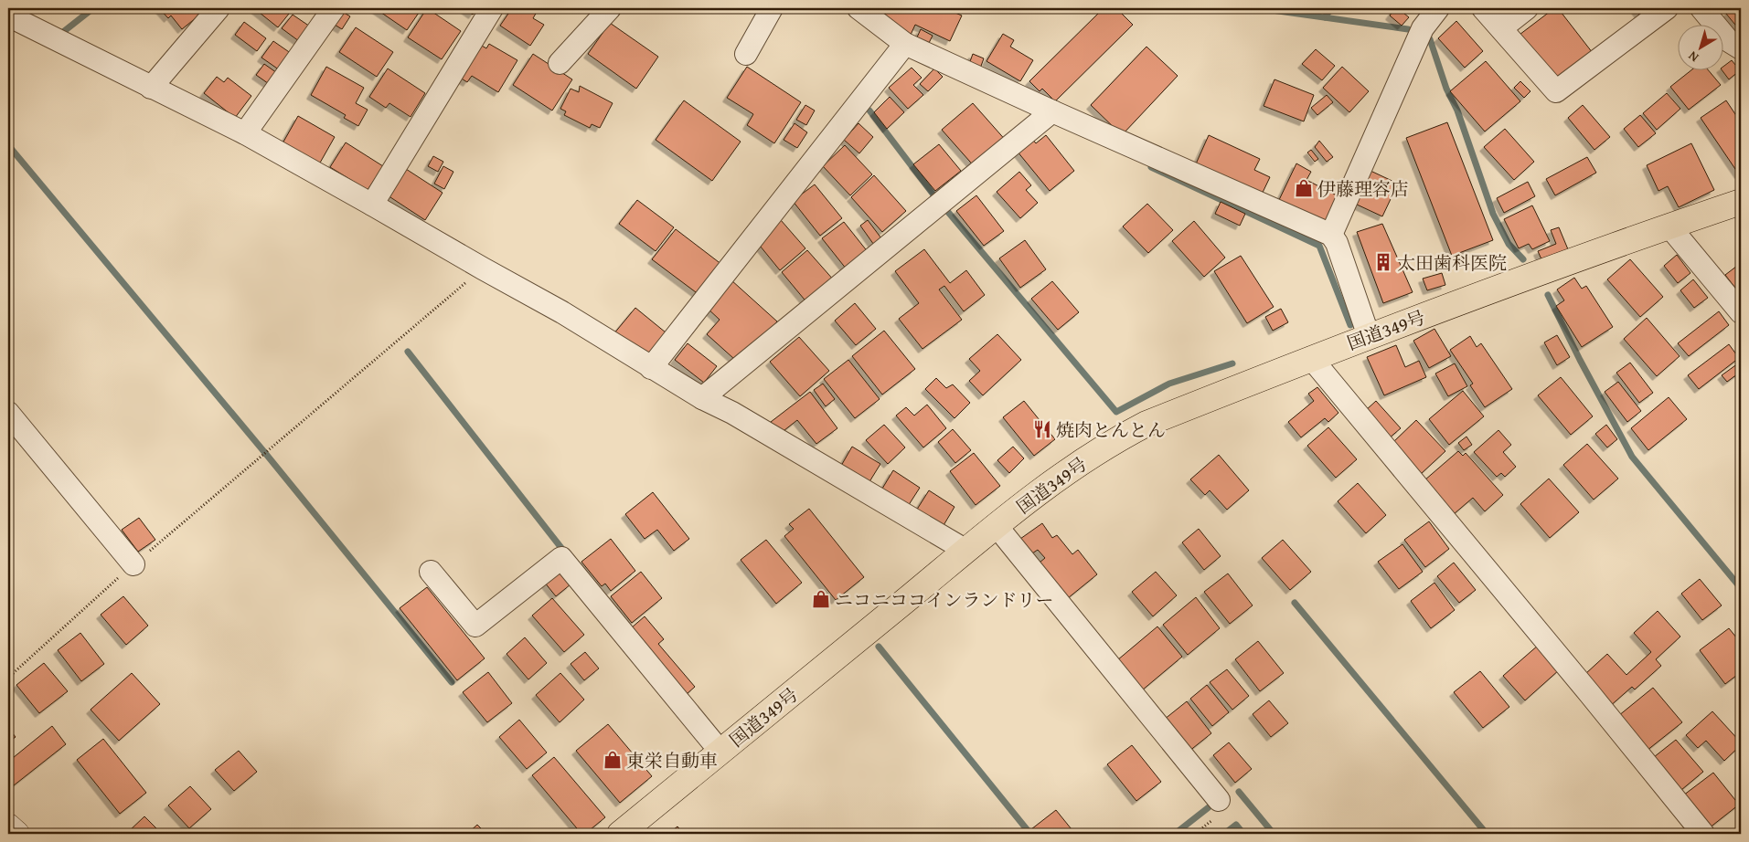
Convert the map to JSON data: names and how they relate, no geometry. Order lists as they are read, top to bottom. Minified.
{"streets":{"highway":["国道349号"]},"places":{"shop":["伊藤理容店","ニコニココインランドリー","東栄自動車"],"building":["太田歯科医院"],"restaurant":["焼肉とんとん"]},"north":"bottom left"}
